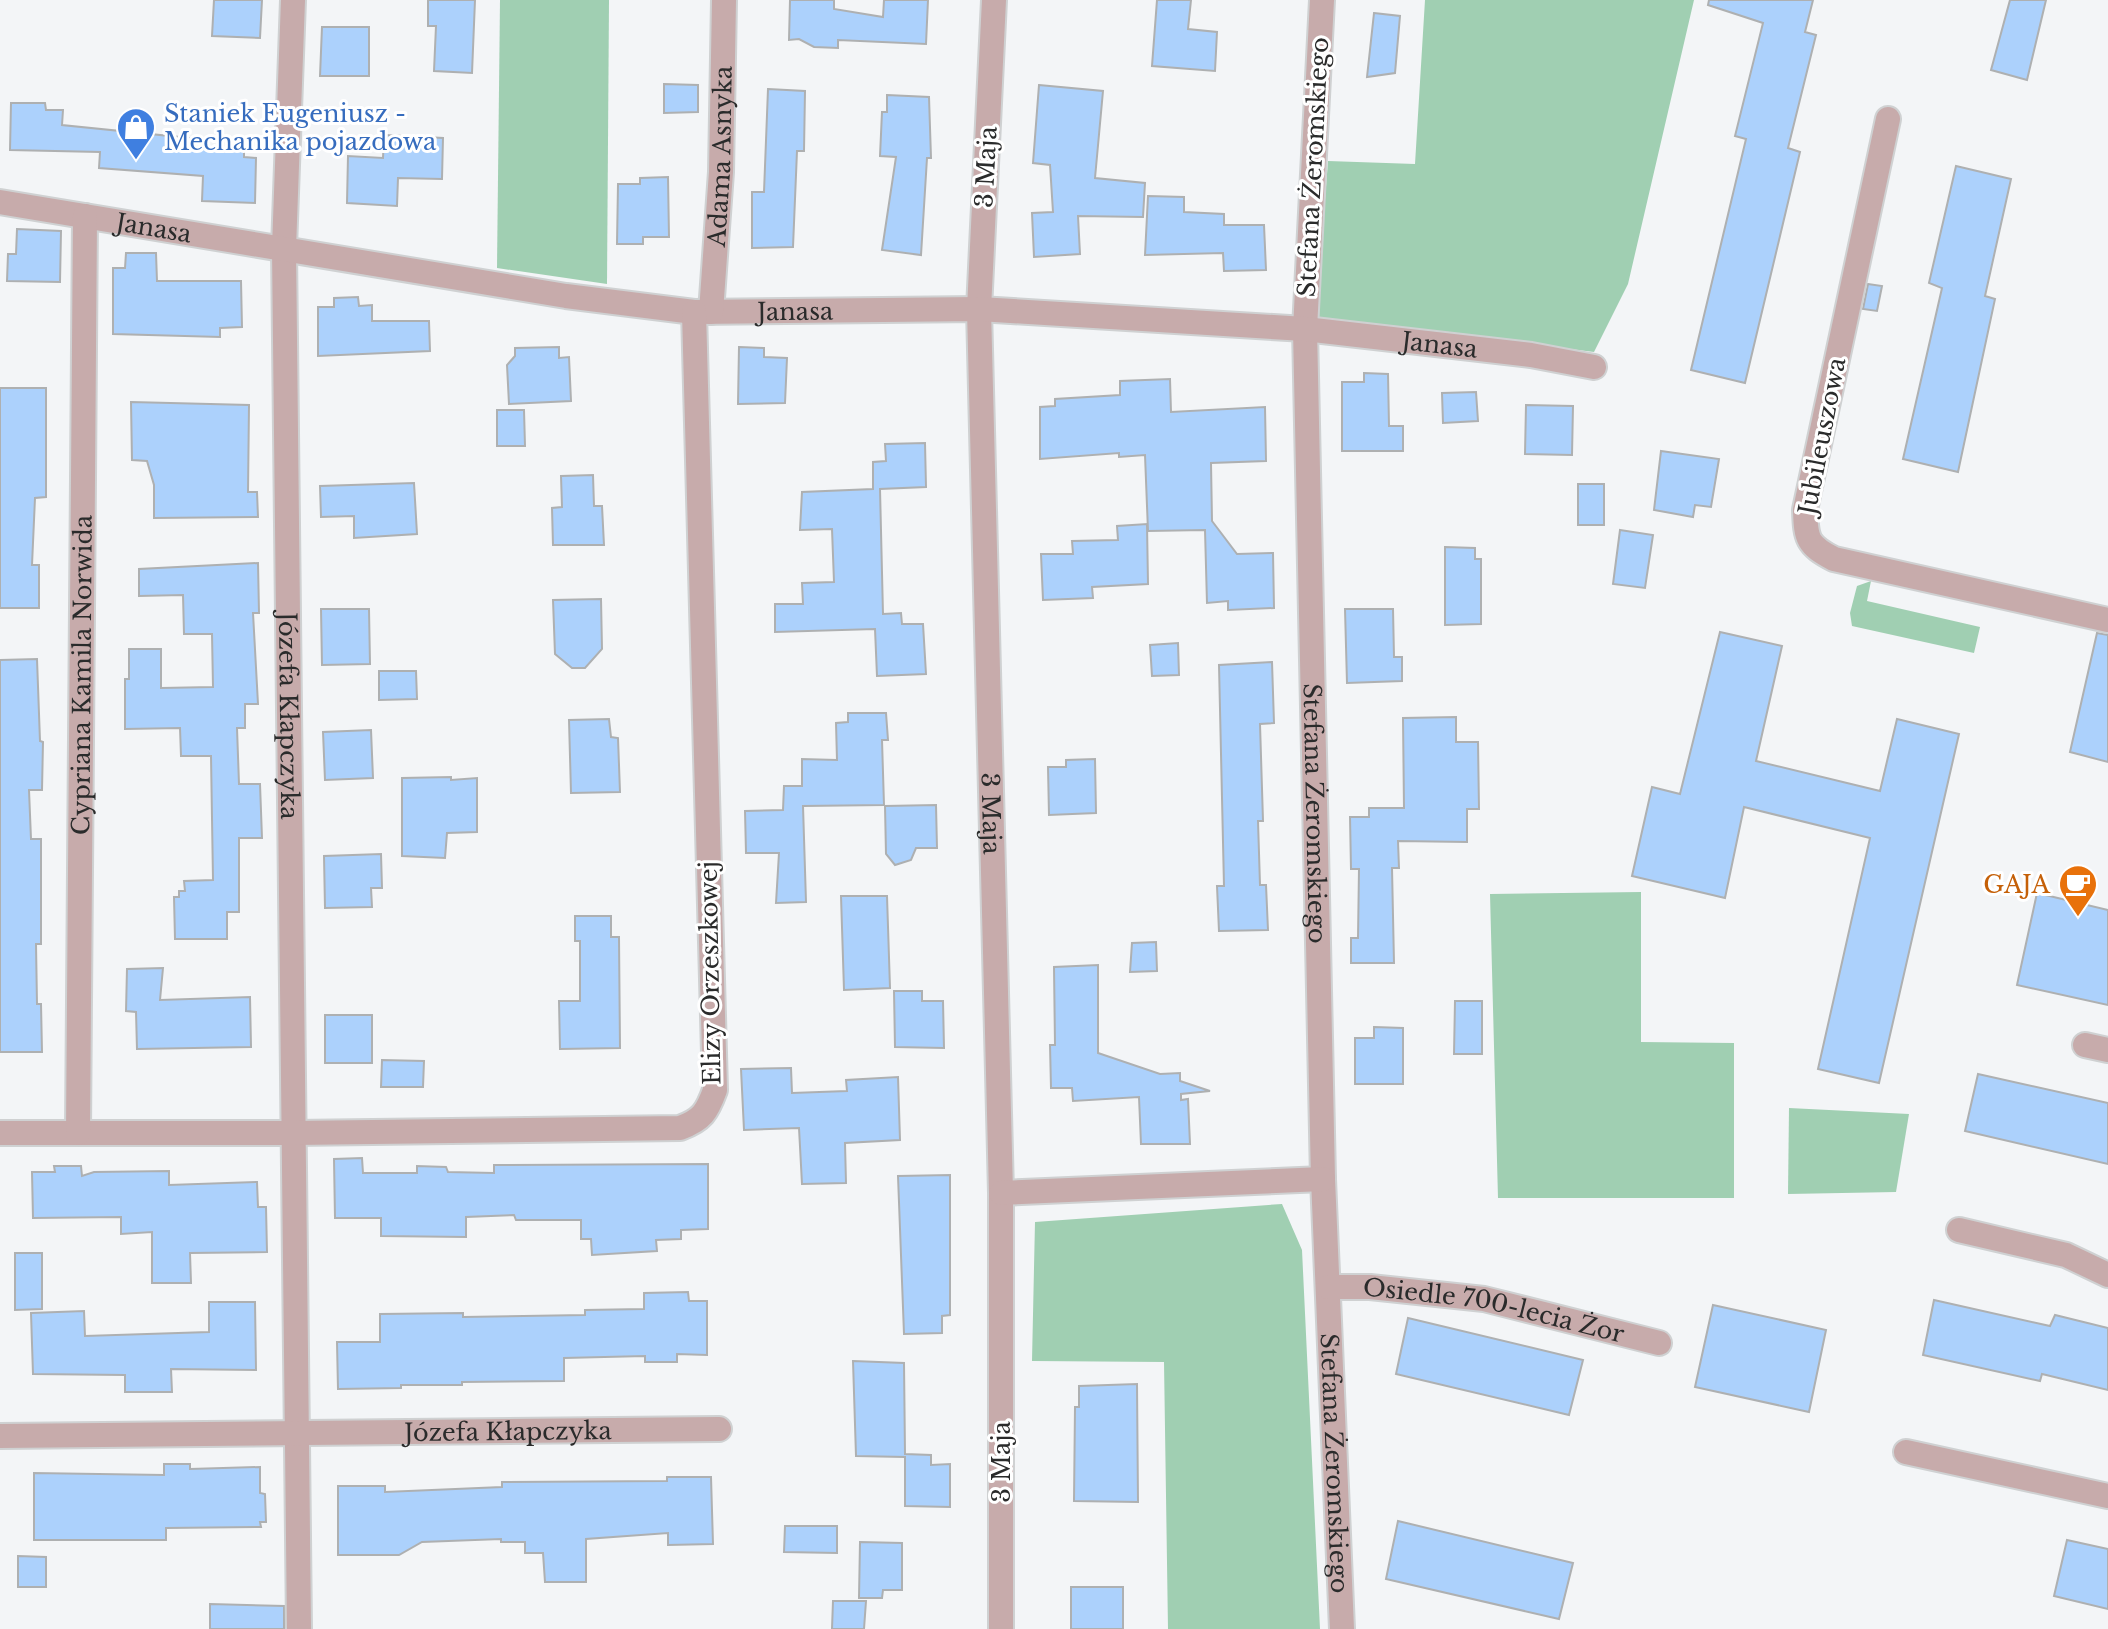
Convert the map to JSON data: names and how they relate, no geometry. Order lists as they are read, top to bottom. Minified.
{"streets":{"street":["Adama Asnyka","3 Maja","Stefana Żeromskiego","Janasa","Jubileuszowa","Cypriana Kamila Norwida","Józefa Kłapczyka","Elizy Orzeszkowej","Osiedle 700-lecia Żor"]},"crossings":[["Adama Asnyka","Janasa"],["Adama Asnyka","Elizy Orzeszkowej"],["3 Maja","Janasa"],["Stefana Żeromskiego","Janasa"],["Stefana Żeromskiego","Osiedle 700-lecia Żor"],["Janasa","Cypriana Kamila Norwida"],["Janasa","Józefa Kłapczyka"],["Janasa","Elizy Orzeszkowej"],["Cypriana Kamila Norwida","Elizy Orzeszkowej"],["Józefa Kłapczyka","Elizy Orzeszkowej"]],"places":{"shop":["Staniek Eugeniusz - Mechanika pojazdowa"],"cafe":["GAJA"]}}
